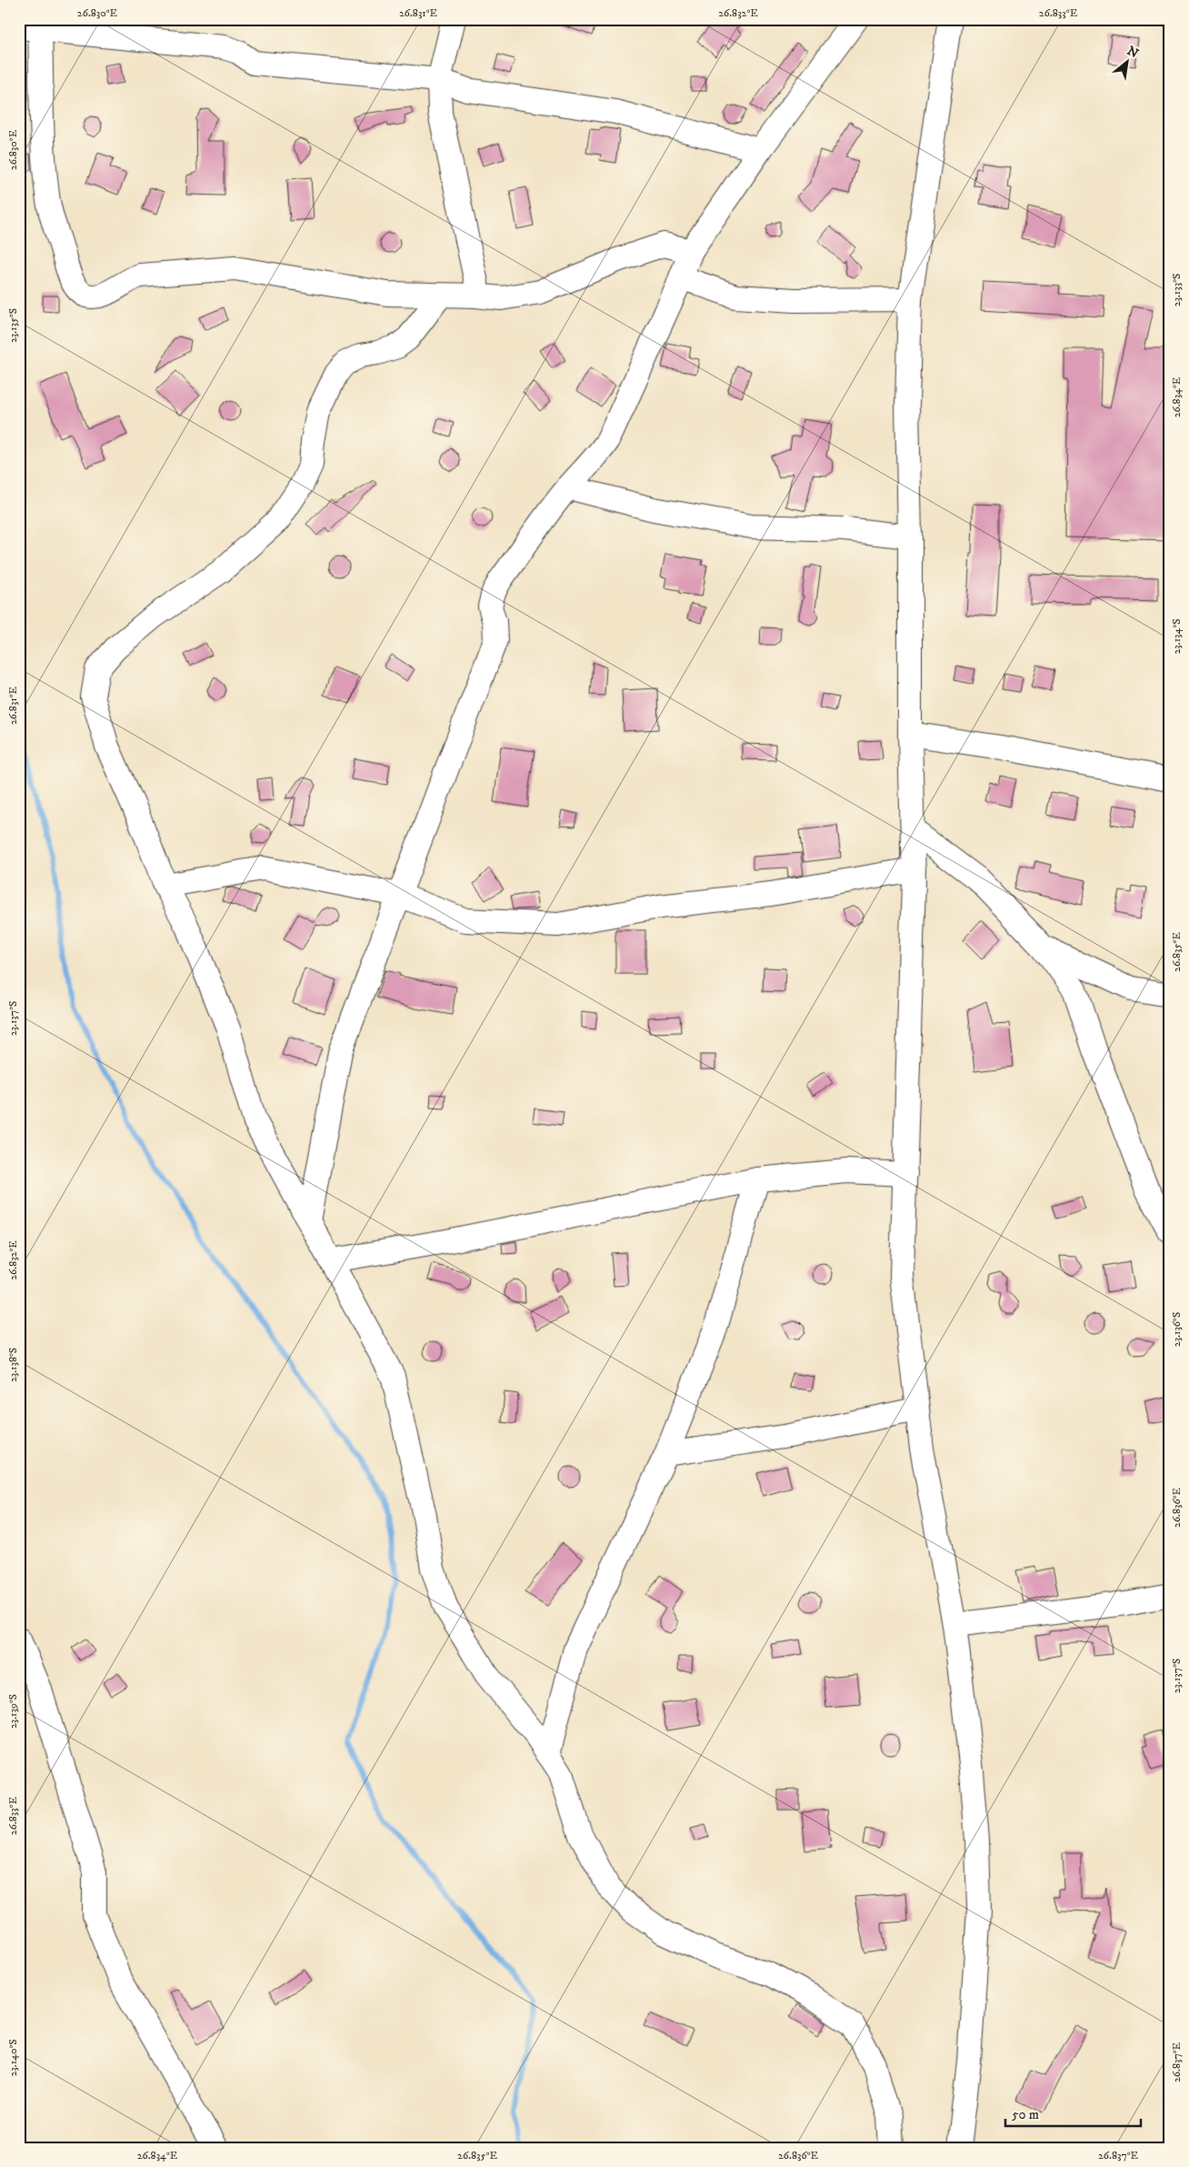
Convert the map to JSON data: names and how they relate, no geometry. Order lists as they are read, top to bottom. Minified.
{"scale_bar":"50 m","north":"top right","coordinates":["26.830°E","26.831°E","26.832°E","26.833°E","23.133°S","23.135°S","26.834°E","23.134°S","26.835°E","23.137°S","23.136°S","23.138°S","26.836°E","23.139°S","23.140°S","26.837°E"]}
